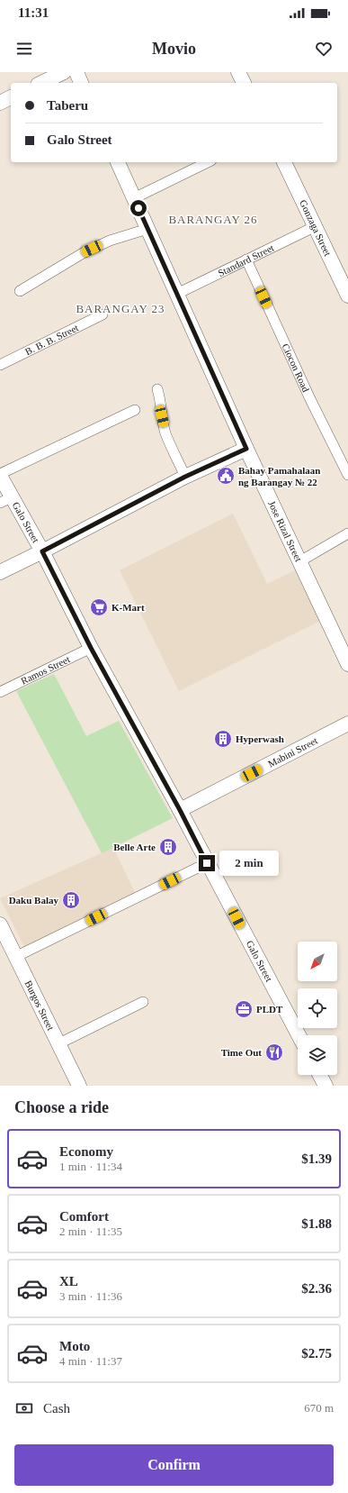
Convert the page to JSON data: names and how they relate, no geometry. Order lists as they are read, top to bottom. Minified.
{"streets":{"street":["Gonzaga Street","Standard Street","B. B. B. Street","Ciocon Road","Galo Street","Jose Rizal Street","Ramos Street","Mabini Street","Burgos Street"]},"crossings":[["Gonzaga Street","Standard Street"],["Standard Street","Ciocon Road"],["Standard Street","Jose Rizal Street"],["Galo Street","Ramos Street"],["Galo Street","Mabini Street"]],"districts":["BARANGAY 26","BARANGAY 23"],"places":{"public building":["Bahay Pamahalaan ng Barangay № 22"],"supermarket":["K-Mart"],"building":["Hyperwash","Belle Arte","Daku Balay"],"office":["PLDT"],"restaurant":["Time Out"]},"north":"bottom left","page":{"status":"11:31","header":"Movio","banner":["Taberu","Galo Street"],"bubble":"2 min","heading":"Choose a ride","list":[{"name":"Economy","note":"1 min · 11:34","value":"$1.39"},{"name":"Comfort","note":"2 min · 11:35","value":"$1.88"},{"name":"XL","note":"3 min · 11:36","value":"$2.36"},{"name":"Moto","note":"4 min · 11:37","value":"$2.75"}],"pay":["Cash","670 m"],"buttons":"Confirm"}}
